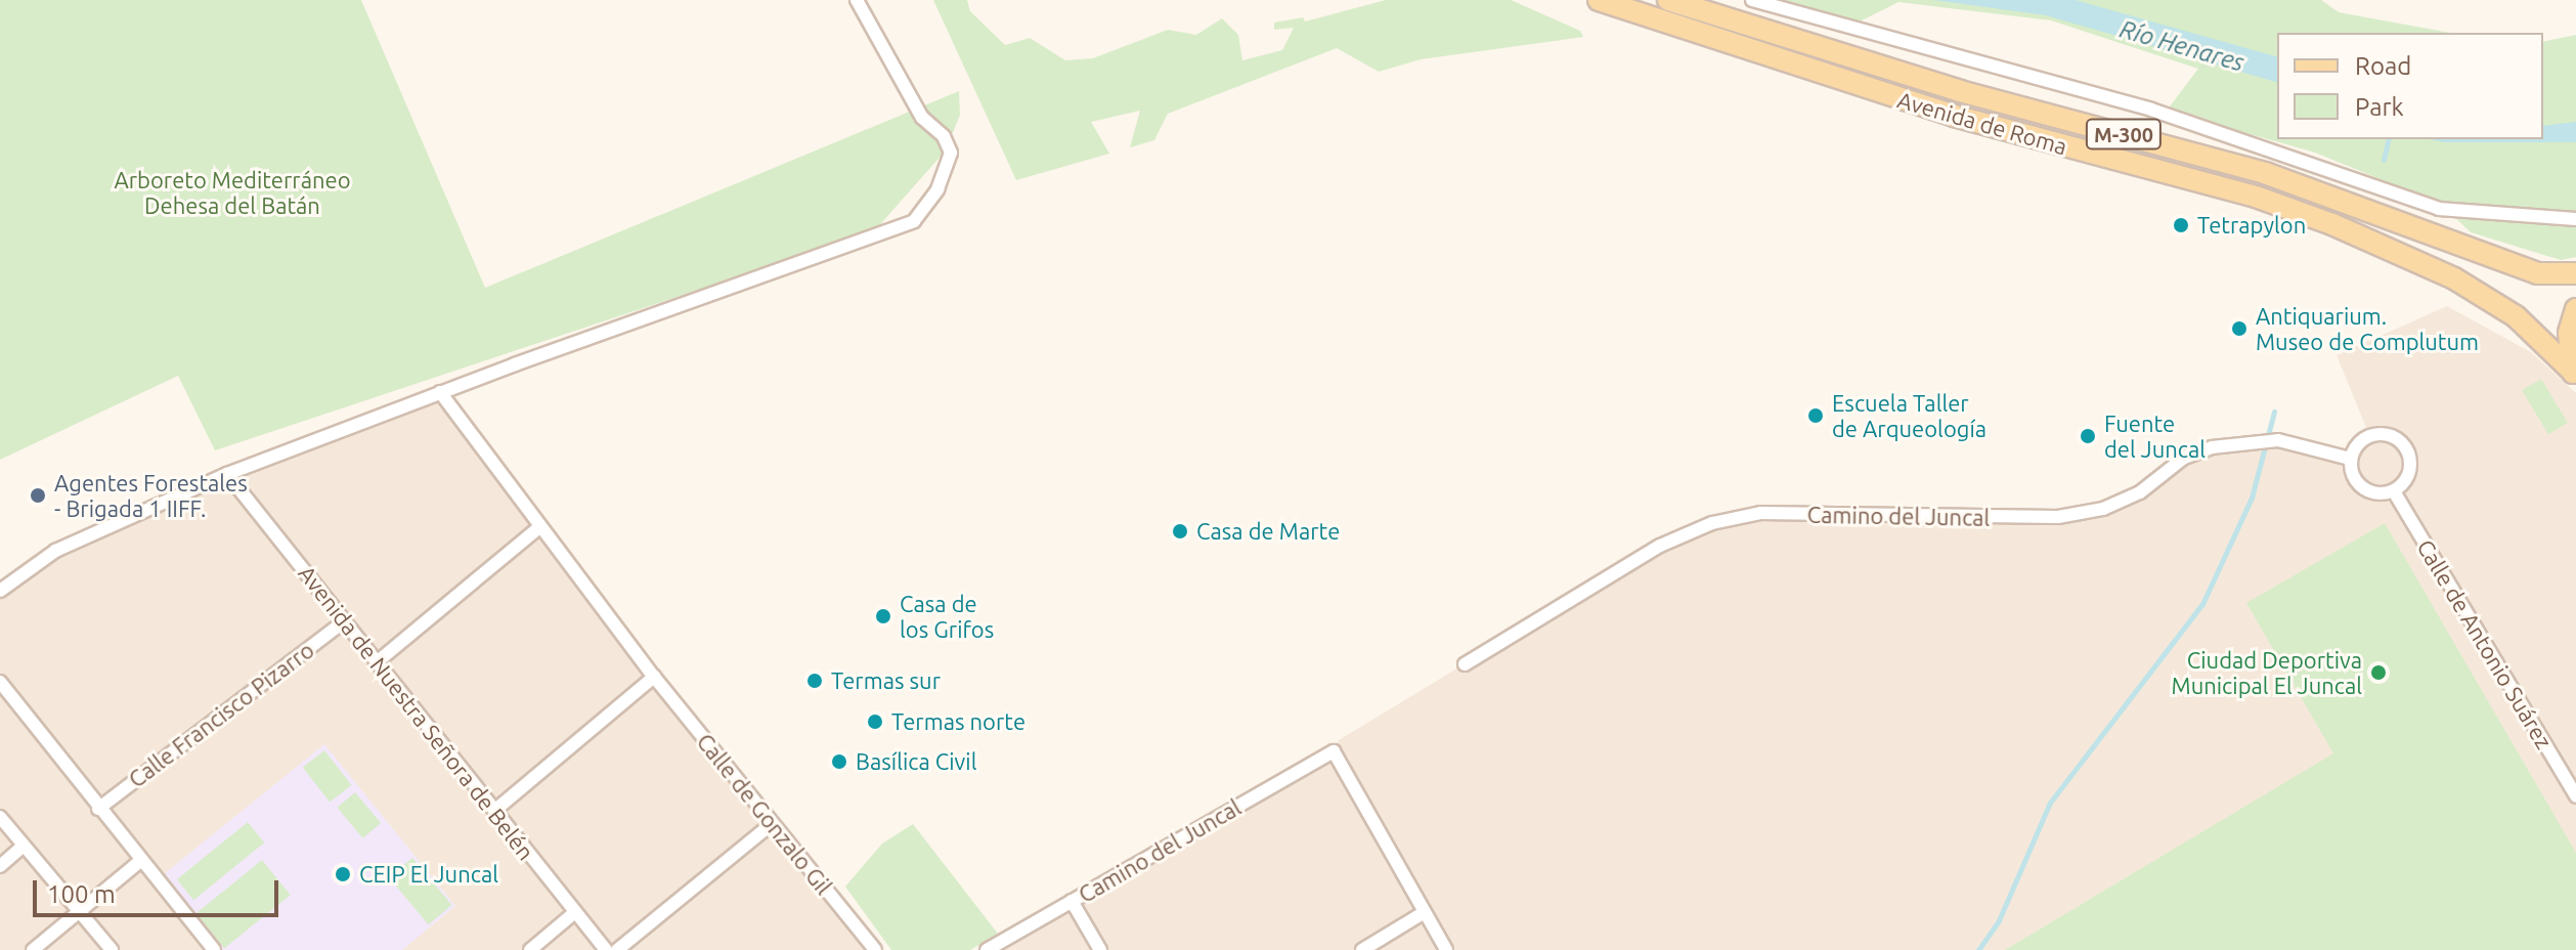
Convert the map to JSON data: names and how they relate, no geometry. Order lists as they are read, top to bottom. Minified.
{"streets":{"main road":["Avenida de Roma","M-300"],"street":["Camino del Juncal","Calle de Antonio Suárez","Avenida de Nuestra Señora de Belén","Calle Francisco Pizarro","Calle de Gonzalo Gil"]},"crossings":[["Avenida de Roma","M-300"],["Camino del Juncal","Calle de Antonio Suárez"],["Avenida de Nuestra Señora de Belén","Calle Francisco Pizarro"]],"water":["Río Henares"],"parks":["Arboreto Mediterráneo Dehesa del Batán"],"places":["Tetrapylon","Antiquarium. Museo de Complutum","Escuela Taller de Arqueología","Fuente del Juncal","Agentes Forestales - Brigada 1 IIFF.","Casa de Marte","Casa de los Grifos","Ciudad Deportiva Municipal El Juncal","Termas sur","Termas norte","Basílica Civil","CEIP El Juncal"],"legend":["Road","Park"],"scale_bar":"100 m"}
